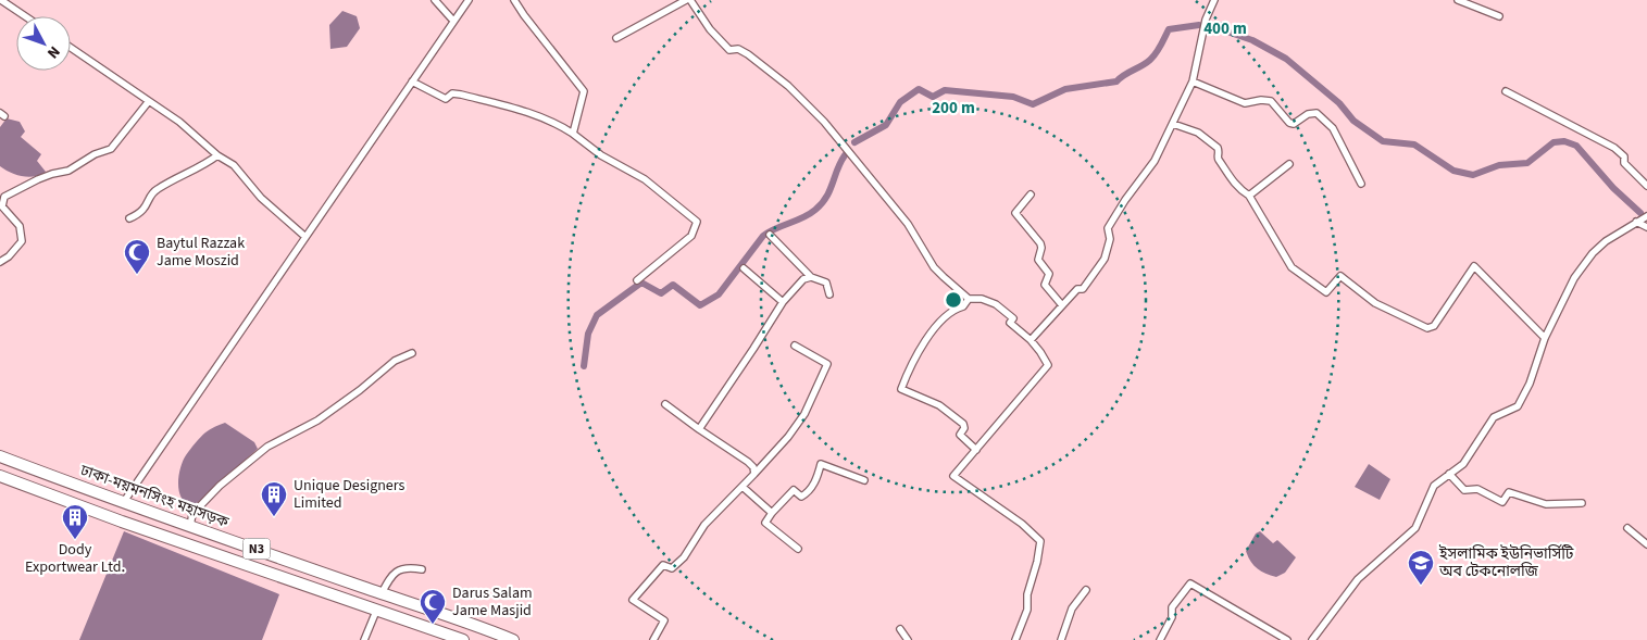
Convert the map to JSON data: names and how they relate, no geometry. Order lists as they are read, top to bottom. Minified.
{"streets":{"highway":["ঢাকা-ময়মনসিংহ মহাসড়ক","N3"]},"places":{"mosque":["Baytul Razzak Jame Moszid","Darus Salam Jame Masjid"],"building":["Unique Designers Limited","Dody Exportwear Ltd."],"school or university":["ইসলামিক ইউনিভার্সিটি অব টেকনোলজি"]},"north":"bottom right","rings":["400 m","200 m"]}
